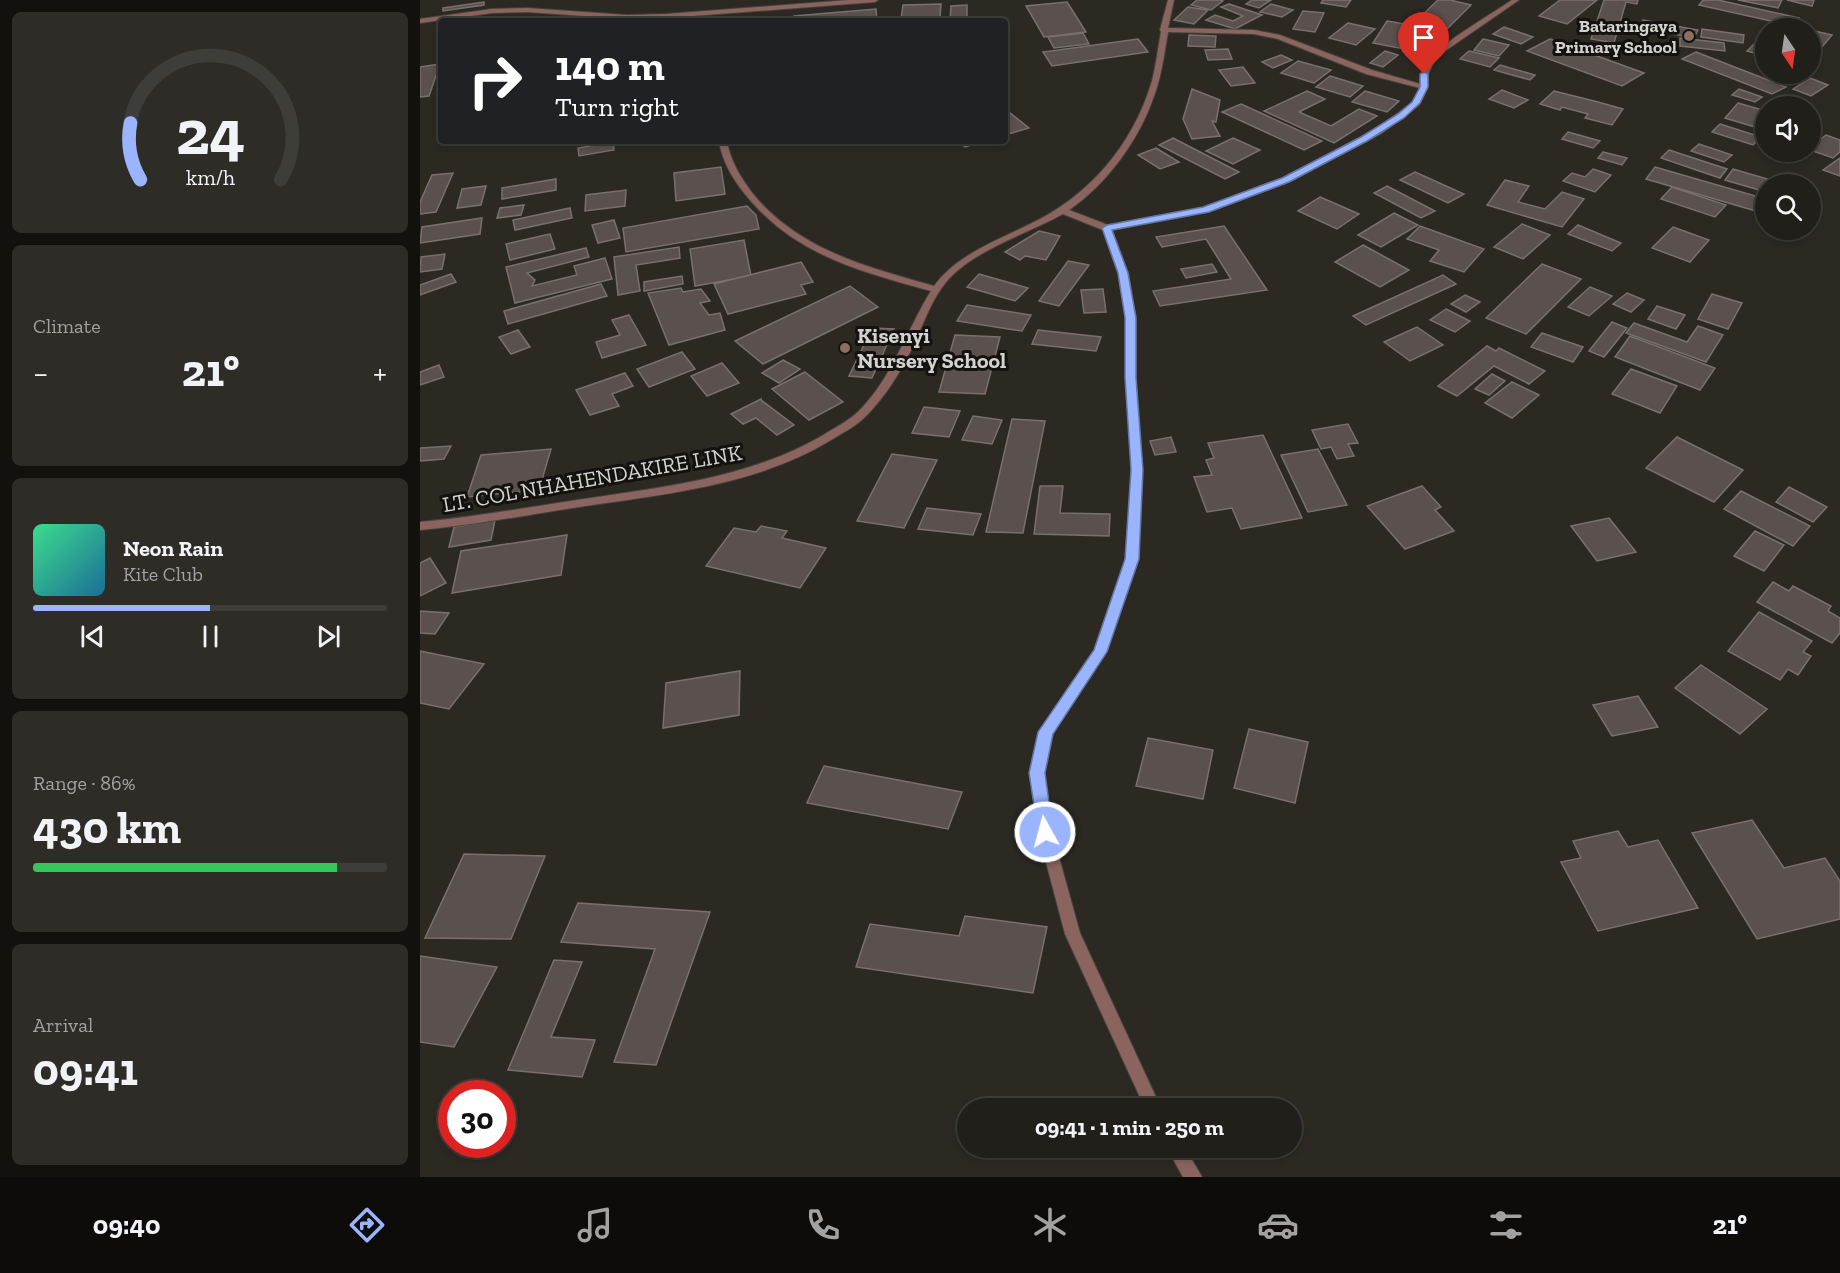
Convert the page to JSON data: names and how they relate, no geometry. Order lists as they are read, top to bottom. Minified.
{"streets":{"street":["LT. COL NHAHENDAKIRE LINK"]},"places":["Bataringaya Primary School","Kisenyi Nursery School"],"north":"bottom","page":{"turn":["140 m","Turn right"],"tile":["Climate",["Range · 86%","430 km"],["Arrival","09:41"]],"heat":["−","21°","+"],"song":["Neon Rain","Kite Club"],"limit":"30","trip":"09:41 · 1 min · 250 m","tabs":["09:40","21°"],"gauge":["24","km/h"]}}
